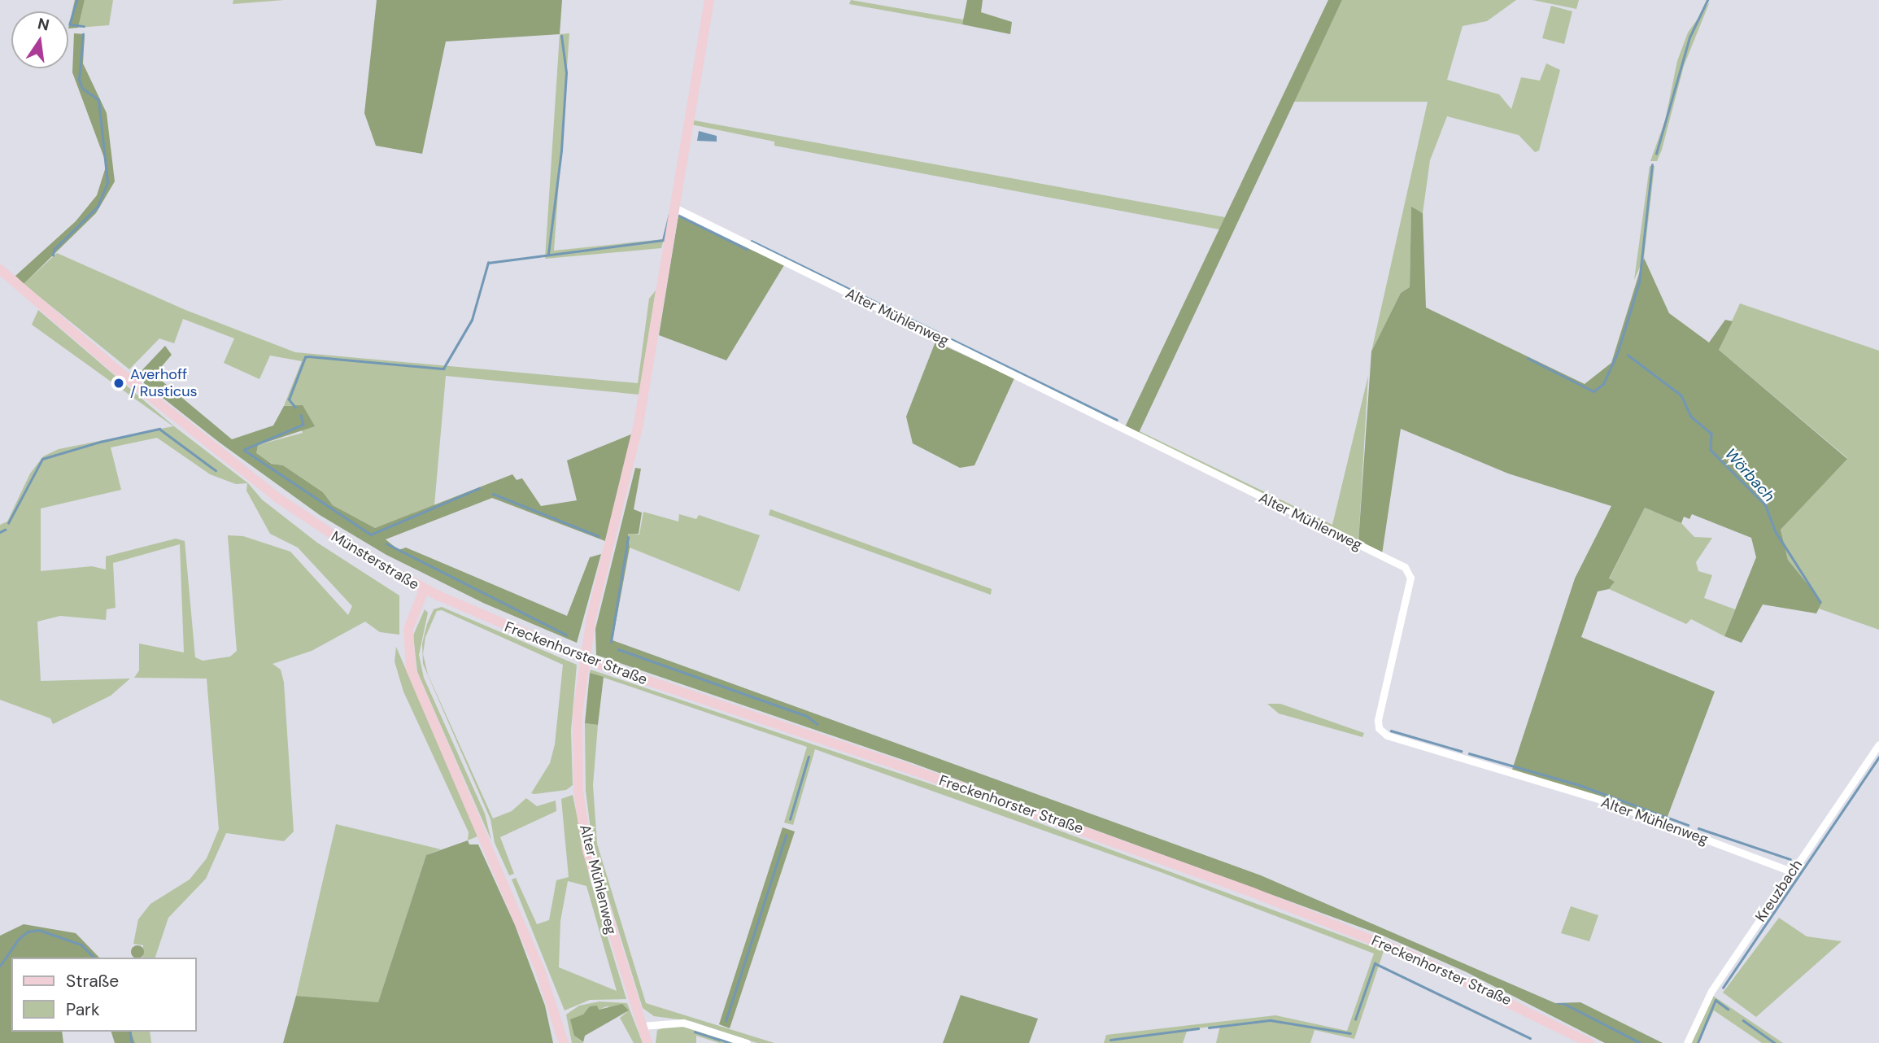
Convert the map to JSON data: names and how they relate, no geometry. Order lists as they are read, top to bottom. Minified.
{"streets":{"main road":["Alter Mühlenweg","Münsterstraße","Freckenhorster Straße"],"street":["Kreuzbach"]},"crossings":[["Alter Mühlenweg","Kreuzbach"],["Münsterstraße","Freckenhorster Straße"]],"water":["Wörbach"],"places":["Averhoff / Rusticus"],"legend":["Straße","Park"],"north":"top"}
